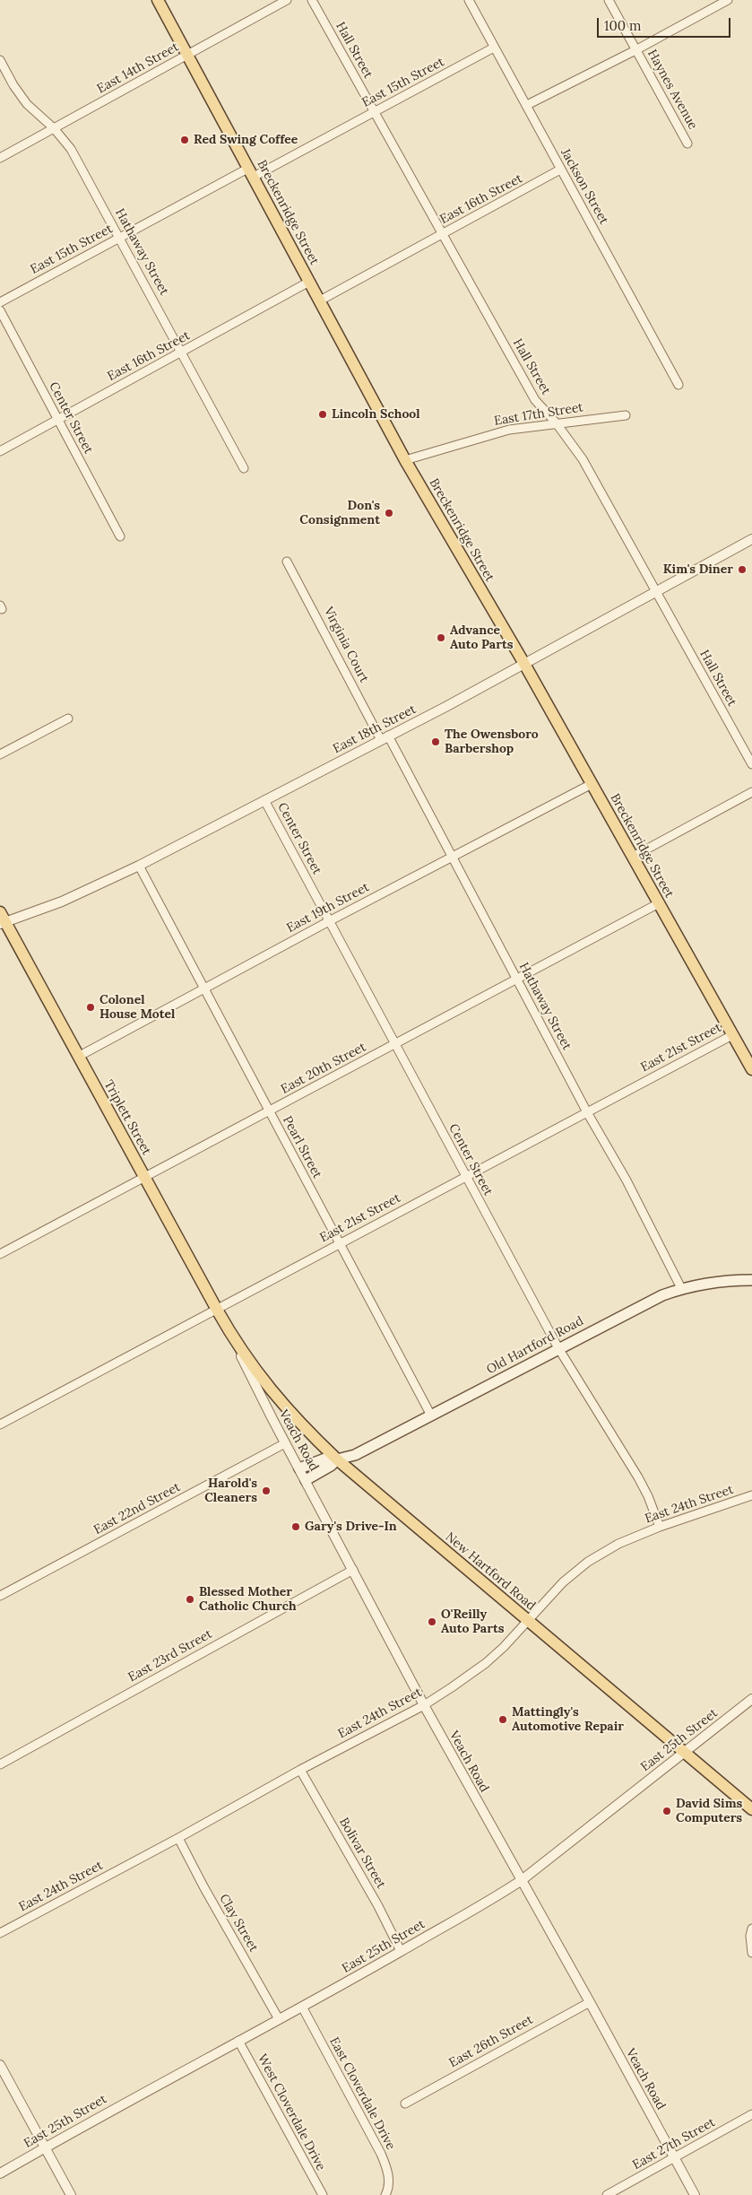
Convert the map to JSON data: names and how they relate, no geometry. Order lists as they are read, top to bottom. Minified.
{"streets":{"main road":["Breckenridge Street","Triplett Street","Old Hartford Road","New Hartford Road"],"street":["Hall Street","East 14th Street","East 15th Street","Haynes Avenue","Jackson Street","East 16th Street","Hathaway Street","East 17th Street","Center Street","Virginia Court","East 18th Street","East 19th Street","East 21st Street","East 20th Street","Pearl Street","Veach Road","East 24th Street","East 22nd Street","East 23rd Street","East 25th Street","Bolivar Street","Clay Street","East 26th Street","East Cloverdale Drive","West Cloverdale Drive","East 27th Street"]},"crossings":[["Hall Street","East 15th Street"],["Hall Street","East 16th Street"],["Hall Street","East 17th Street"],["Hall Street","East 18th Street"],["East 14th Street","Breckenridge Street"],["East 14th Street","Hathaway Street"],["East 15th Street","Jackson Street"],["East 15th Street","Breckenridge Street"],["East 15th Street","Hathaway Street"],["Jackson Street","East 16th Street"],["East 16th Street","Breckenridge Street"],["East 16th Street","Hathaway Street"],["East 16th Street","Center Street"],["Breckenridge Street","East 17th Street"],["Breckenridge Street","East 18th Street"],["Breckenridge Street","East 19th Street"],["Breckenridge Street","East 21st Street"],["Breckenridge Street","East 20th Street"],["Hathaway Street","Virginia Court"],["Hathaway Street","East 18th Street"],["Hathaway Street","East 19th Street"],["Hathaway Street","East 21st Street"],["Hathaway Street","East 20th Street"],["Hathaway Street","Old Hartford Road"],["Center Street","East 18th Street"],["Center Street","East 19th Street"],["Center Street","East 21st Street"],["Center Street","East 20th Street"],["Center Street","Old Hartford Road"],["Center Street","East 24th Street"],["Virginia Court","East 18th Street"],["East 18th Street","Triplett Street"],["East 18th Street","Pearl Street"],["East 19th Street","Triplett Street"],["East 19th Street","Pearl Street"],["East 21st Street","Triplett Street"],["East 21st Street","Pearl Street"],["East 20th Street","Triplett Street"],["East 20th Street","Pearl Street"],["Triplett Street","Veach Road"],["Triplett Street","New Hartford Road"],["Pearl Street","Old Hartford Road"],["Old Hartford Road","New Hartford Road"],["Veach Road","East 24th Street"],["Veach Road","East 22nd Street"],["Veach Road","New Hartford Road"],["Veach Road","East 23rd Street"],["Veach Road","East 25th Street"],["Veach Road","East 26th Street"],["Veach Road","East 27th Street"],["East 24th Street","New Hartford Road"],["East 24th Street","Bolivar Street"],["East 24th Street","Clay Street"],["New Hartford Road","East 25th Street"],["East 25th Street","Bolivar Street"],["East 25th Street","Clay Street"],["East 25th Street","East Cloverdale Drive"],["East 25th Street","West Cloverdale Drive"]],"places":["Red Swing Coffee","Lincoln School","Don's Consignment","Kim's Diner","Advance Auto Parts","The Owensboro Barbershop","Colonel House Motel","Harold's Cleaners","Gary's Drive-In","Blessed Mother Catholic Church","O'Reilly Auto Parts","Mattingly's Automotive Repair","David Sims Computers"],"scale_bar":"100 m"}
